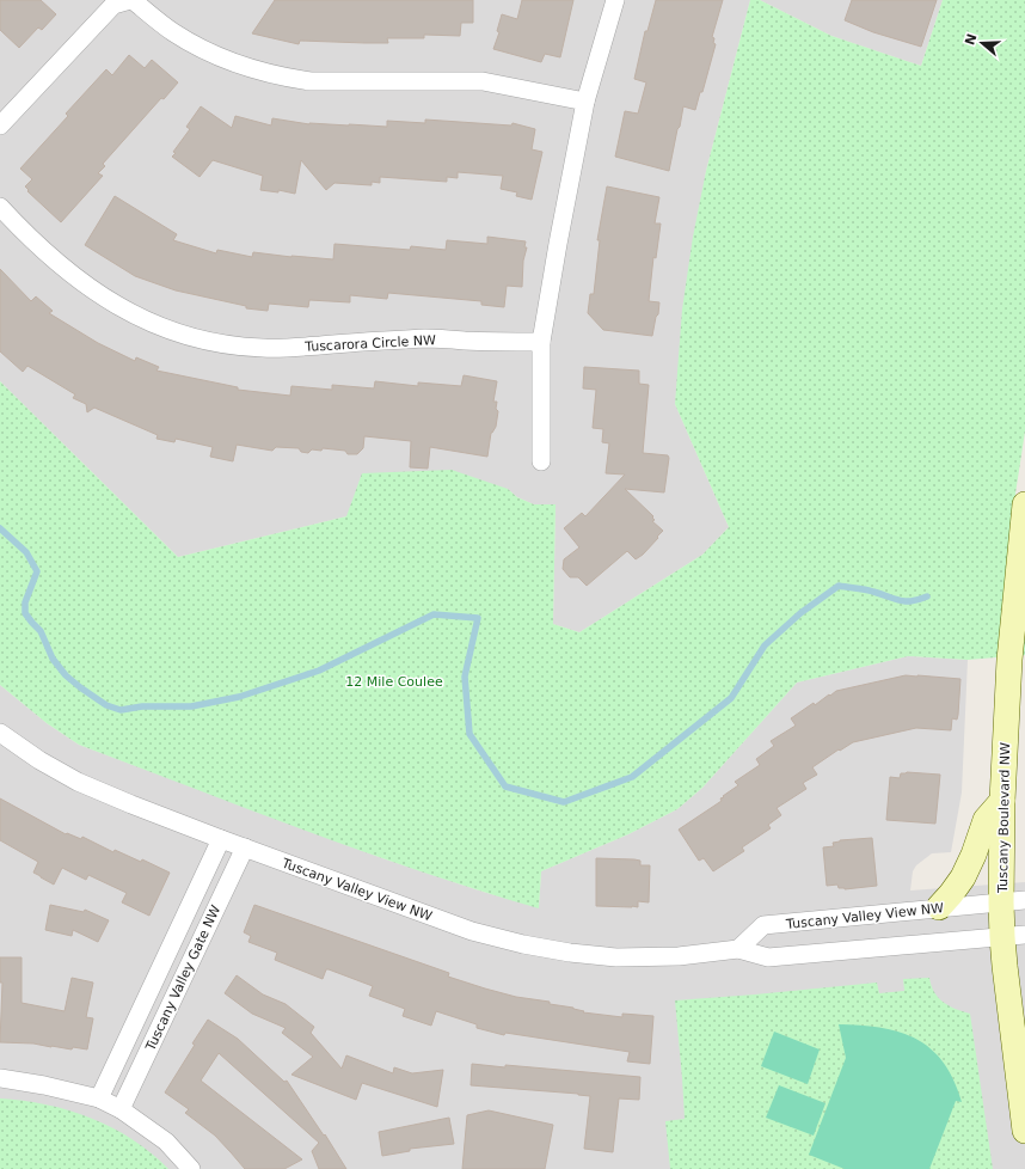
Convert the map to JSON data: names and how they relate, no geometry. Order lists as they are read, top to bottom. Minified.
{"streets":{"street":["Tuscarora Circle NW","Tuscany Boulevard NW","Tuscany Valley View NW","Tuscany Valley Gate NW"]},"crossings":[["Tuscany Boulevard NW","Tuscany Valley View NW"],["Tuscany Valley View NW","Tuscany Valley Gate NW"]],"parks":["12 Mile Coulee"],"north":"left"}
